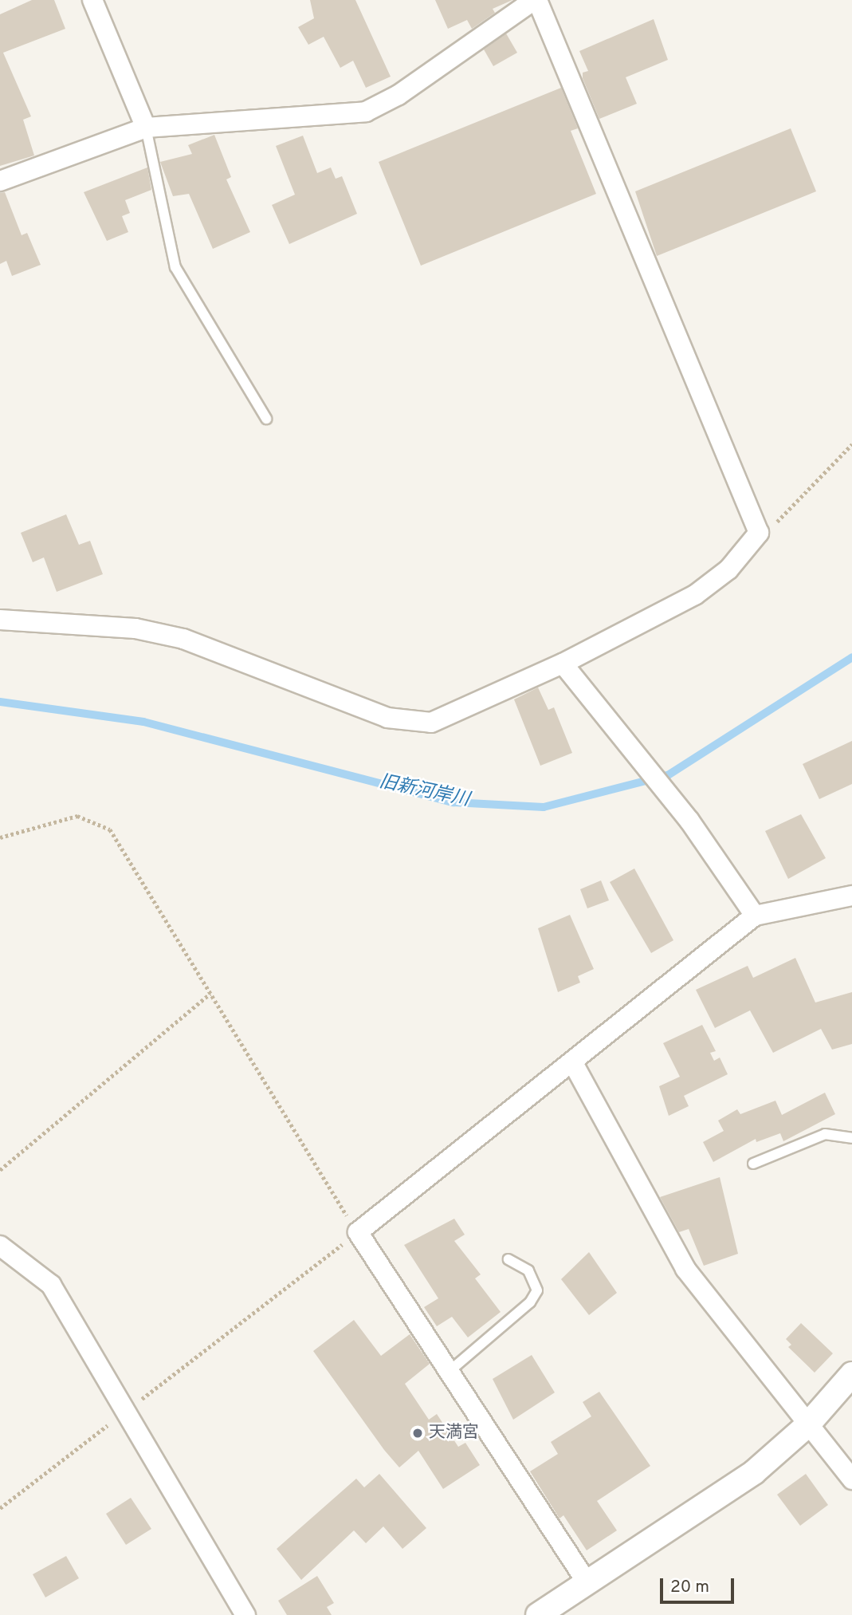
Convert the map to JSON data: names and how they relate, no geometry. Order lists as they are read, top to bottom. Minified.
{"water":["旧新河岸川"],"places":["天満宮"],"scale_bar":"20 m"}
